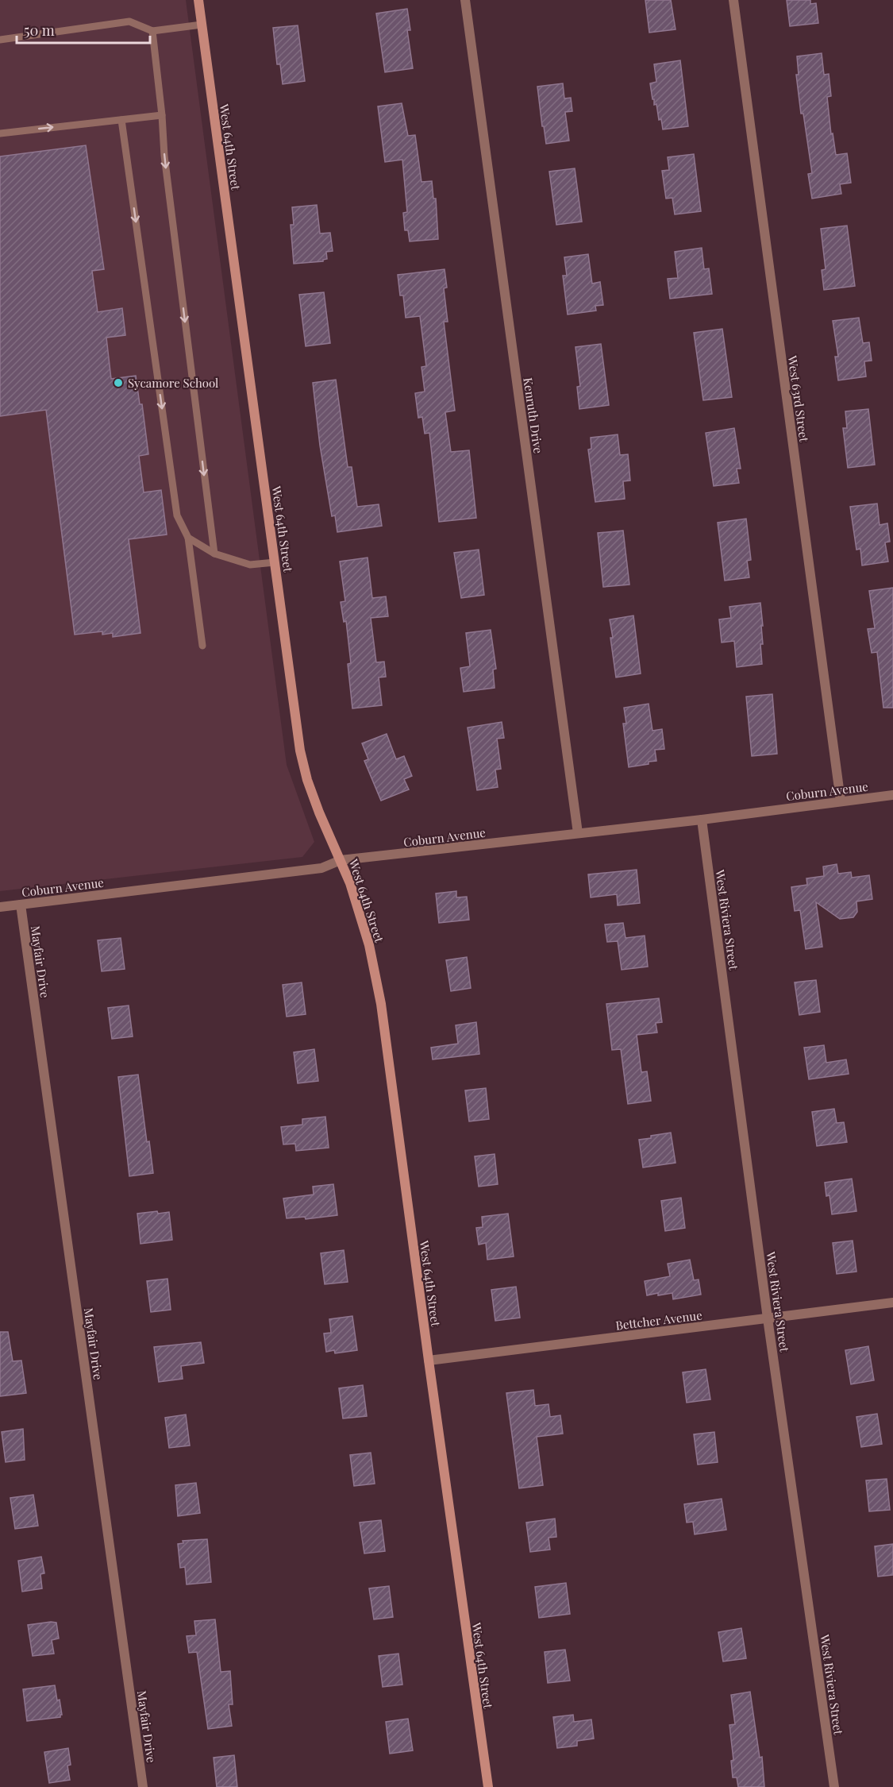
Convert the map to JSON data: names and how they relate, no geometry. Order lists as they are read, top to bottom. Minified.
{"streets":{"street":["West 64th Street","West 63rd Street","Kenruth Drive","Coburn Avenue","West Riviera Street","Mayfair Drive","Bettcher Avenue"]},"crossings":[["West 64th Street","Coburn Avenue"],["West 64th Street","Bettcher Avenue"],["West 63rd Street","Coburn Avenue"],["Kenruth Drive","Coburn Avenue"],["Coburn Avenue","West Riviera Street"],["Coburn Avenue","Mayfair Drive"],["West Riviera Street","Bettcher Avenue"]],"places":["Sycamore School"],"scale_bar":"50 m"}
